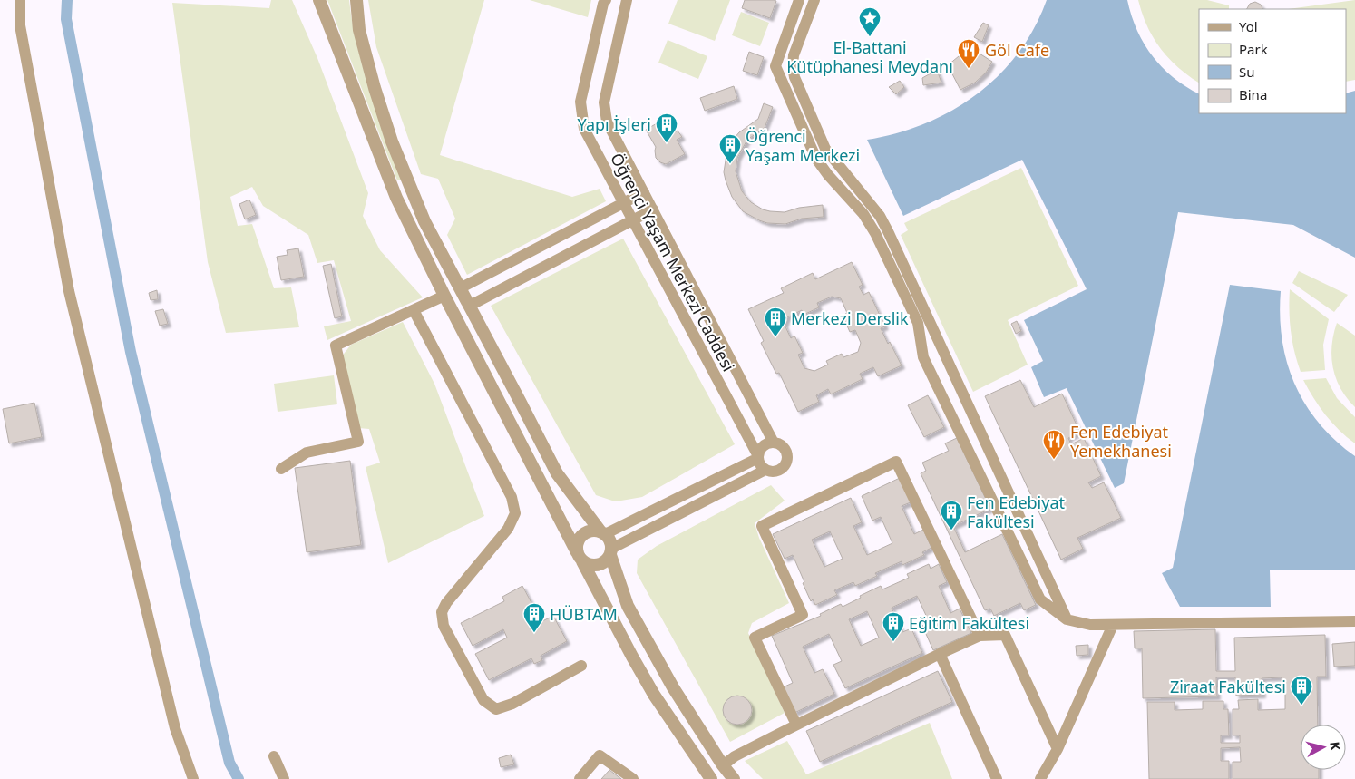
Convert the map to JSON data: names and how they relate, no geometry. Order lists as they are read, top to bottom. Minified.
{"streets":{"street":["Öğrenci Yaşam Merkezi Caddesi"]},"places":{"place":["El-Battani Kütüphanesi Meydanı"],"restaurant":["Göl Cafe","Fen Edebiyat Yemekhanesi"],"building":["Yapı İşleri","Öğrenci Yaşam Merkezi","Merkezi Derslik","Fen Edebiyat Fakültesi","HÜBTAM","Eğitim Fakültesi","Ziraat Fakültesi"]},"legend":["Yol","Park","Su","Bina"],"north":"right"}
